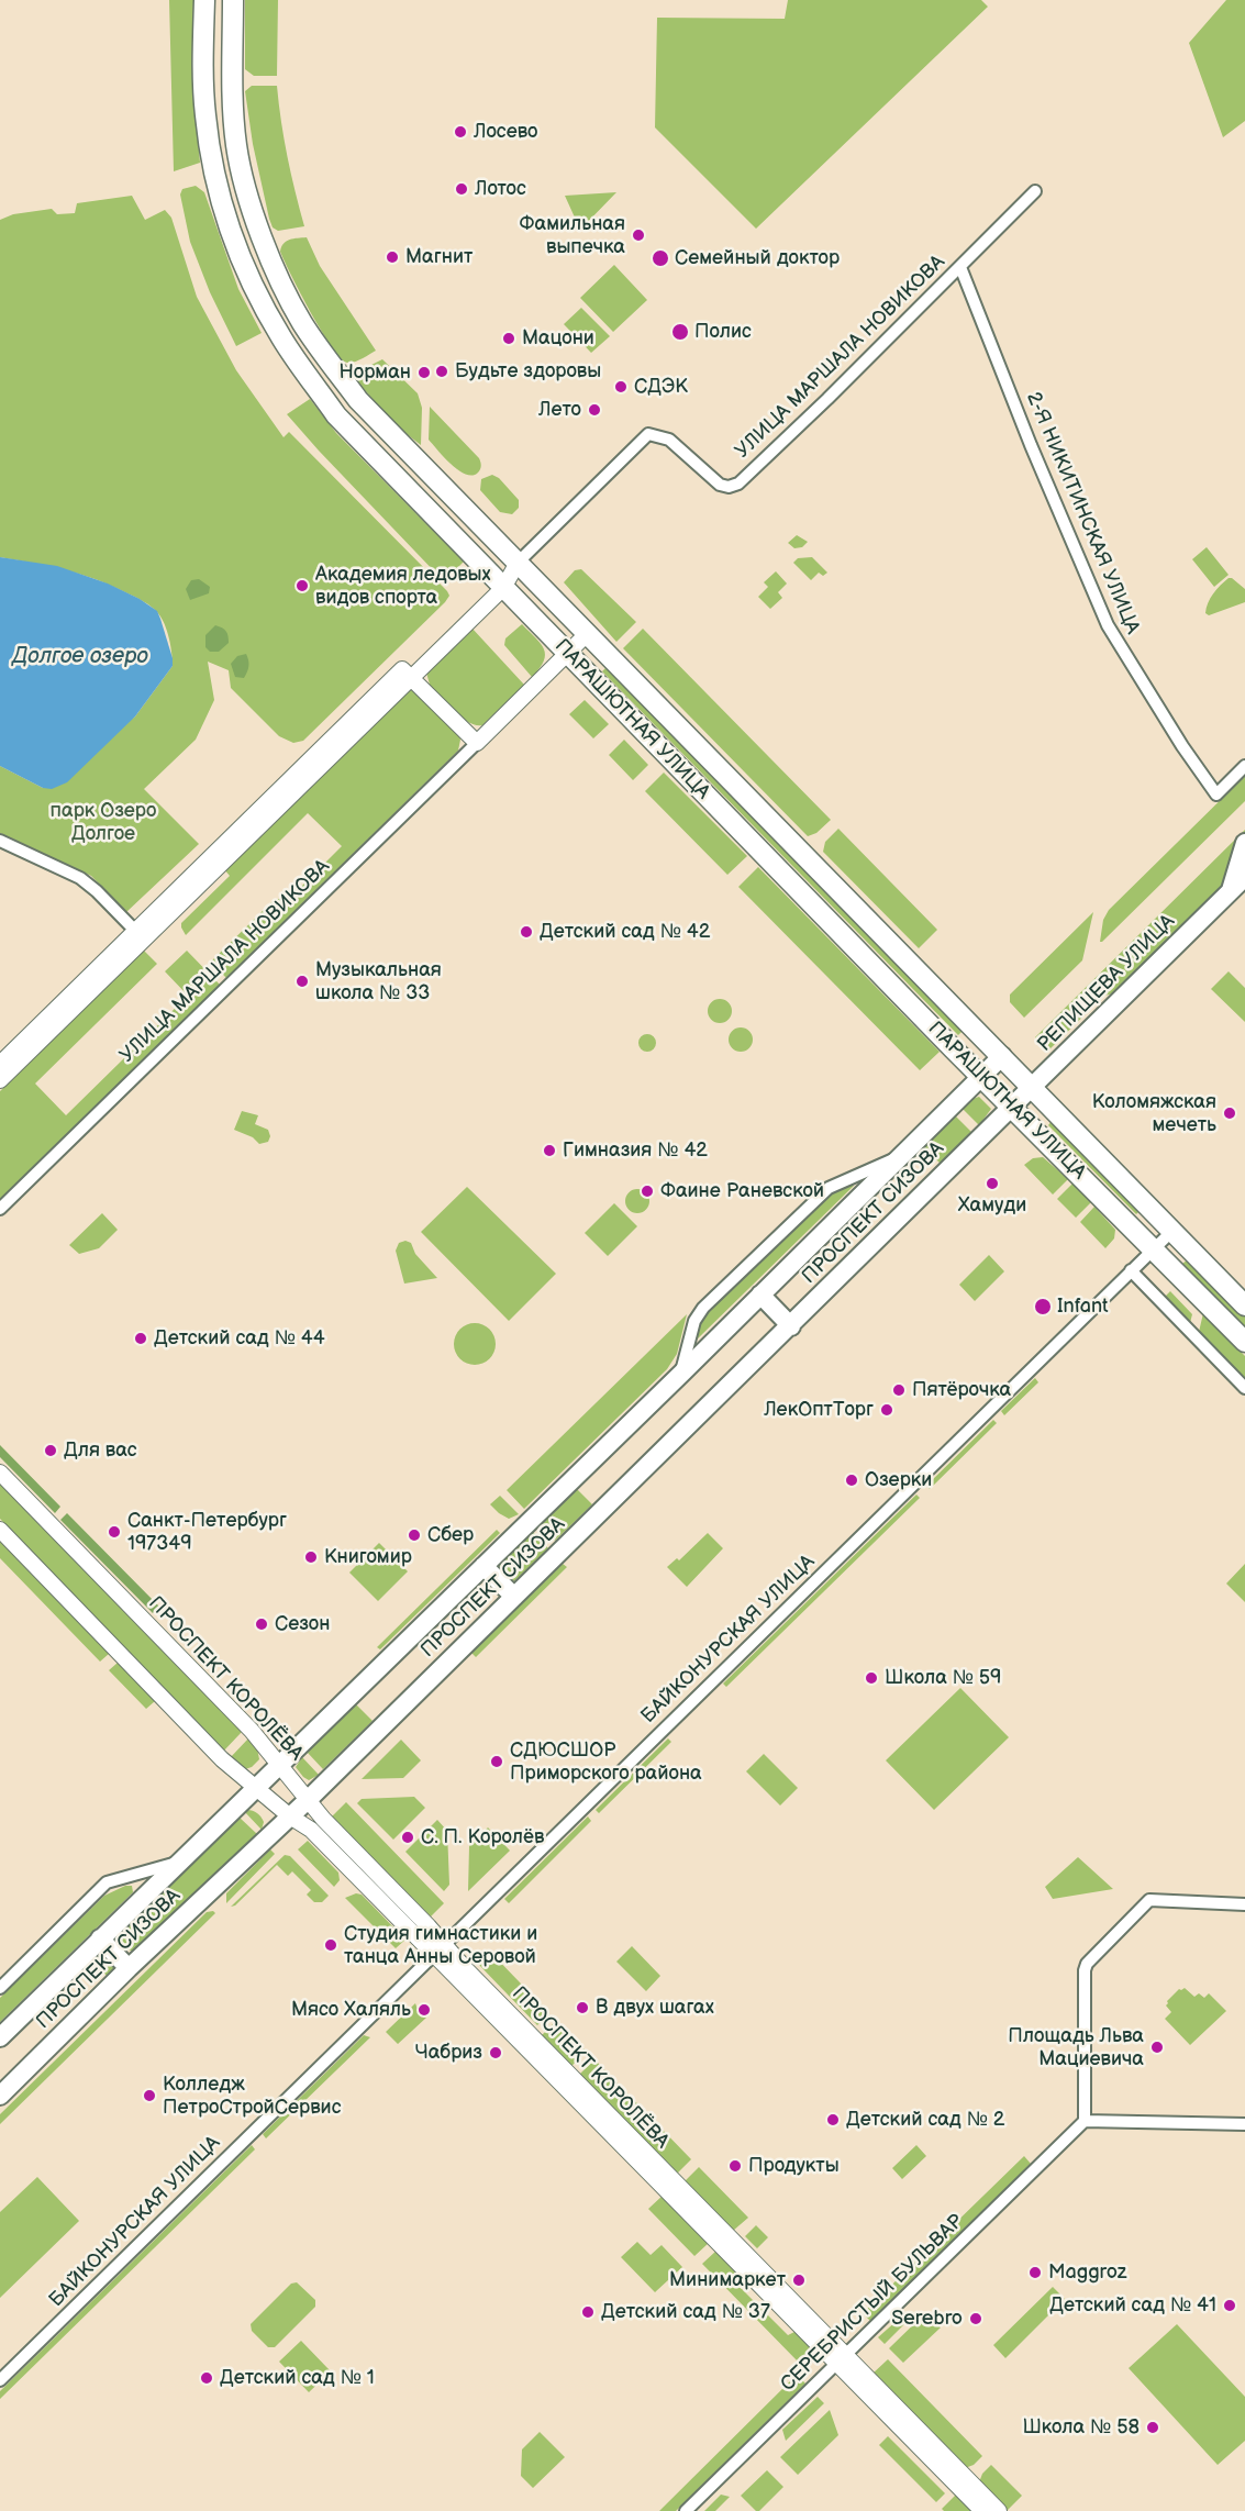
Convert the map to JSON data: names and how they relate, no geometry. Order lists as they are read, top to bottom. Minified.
{"streets":{"main road":["ПАРАШЮТНАЯ УЛИЦА","РЕПИЩЕВА УЛИЦА","ПРОСПЕКТ СИЗОВА"],"street":["УЛИЦА МАРШАЛА НОВИКОВА","2-Я НИКИТИНСКАЯ УЛИЦА","БАЙКОНУРСКАЯ УЛИЦА","ПРОСПЕКТ КОРОЛЁВА","СЕРЕБРИСТЫЙ БУЛЬВАР"]},"crossings":[["УЛИЦА МАРШАЛА НОВИКОВА","2-Я НИКИТИНСКАЯ УЛИЦА"],["УЛИЦА МАРШАЛА НОВИКОВА","ПАРАШЮТНАЯ УЛИЦА"],["ПАРАШЮТНАЯ УЛИЦА","РЕПИЩЕВА УЛИЦА"],["ПАРАШЮТНАЯ УЛИЦА","ПРОСПЕКТ СИЗОВА"],["ПАРАШЮТНАЯ УЛИЦА","БАЙКОНУРСКАЯ УЛИЦА"],["РЕПИЩЕВА УЛИЦА","ПРОСПЕКТ СИЗОВА"],["ПРОСПЕКТ СИЗОВА","ПРОСПЕКТ КОРОЛЁВА"],["БАЙКОНУРСКАЯ УЛИЦА","ПРОСПЕКТ КОРОЛЁВА"],["ПРОСПЕКТ КОРОЛЁВА","СЕРЕБРИСТЫЙ БУЛЬВАР"]],"water":["Долгое озеро"],"parks":["парк Озеро Долгое"],"places":["Лосево","Лотос","Фамильная выпечка","Магнит","Семейный доктор","Полис","Мацони","Будьте здоровы","Норман","СДЭК","Лето","Академия ледовых видов спорта","Детский сад № 42","Музыкальная школа № 33","Коломяжская мечеть","Гимназия № 42","Хамуди","Фаине Раневской","Infant","Детский сад № 44","Пятёрочка","ЛекОптТорг","Для вас","Озерки","Санкт-Петербург 197349","Сбер","Книгомир","Сезон","Школа № 59","СДЮСШОР Приморского района","С. П. Королёв","Студия гимнастики и танца Анны Серовой","В двух шагах","Мясо Халяль","Площадь Льва Мациевича","Чабриз","Колледж ПетроСтройСервис","Детский сад № 2","Продукты","Maggroz","Минимаркет","Детский сад № 41","Детский сад № 37","Serebro","Детский сад № 1","Школа № 58"]}
